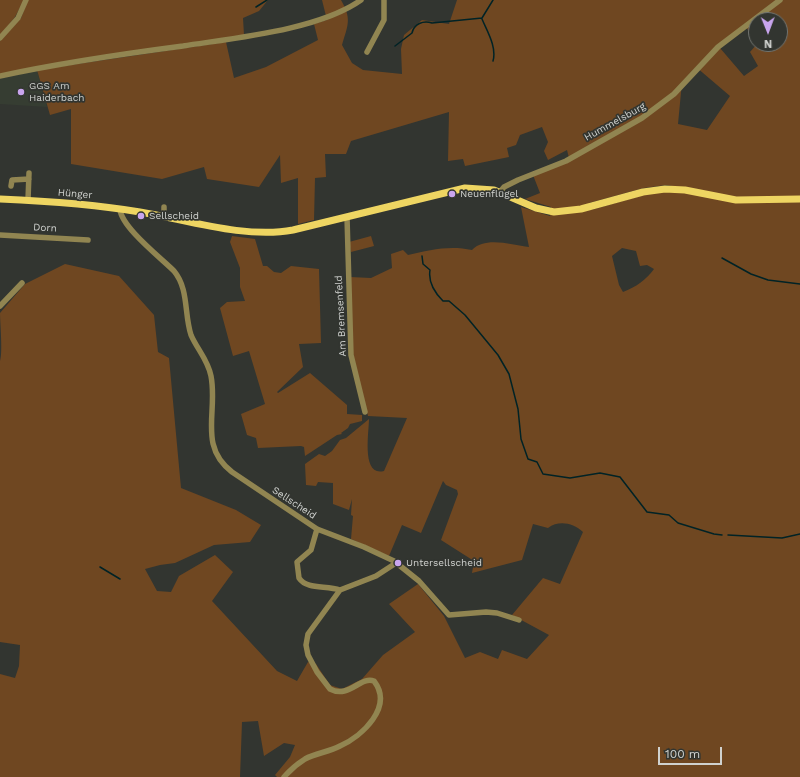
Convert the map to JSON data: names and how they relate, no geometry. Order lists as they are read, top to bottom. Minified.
{"streets":{"main road":["Hünger"],"street":["Hummelsburg","Dorn","Am Bremsenfeld","Sellscheid"]},"crossings":[["Hünger","Sellscheid"]],"places":["GGS Am Haiderbach","Neuenflügel","Sellscheid","Untersellscheid"],"scale_bar":"100 m","north":"bottom"}
